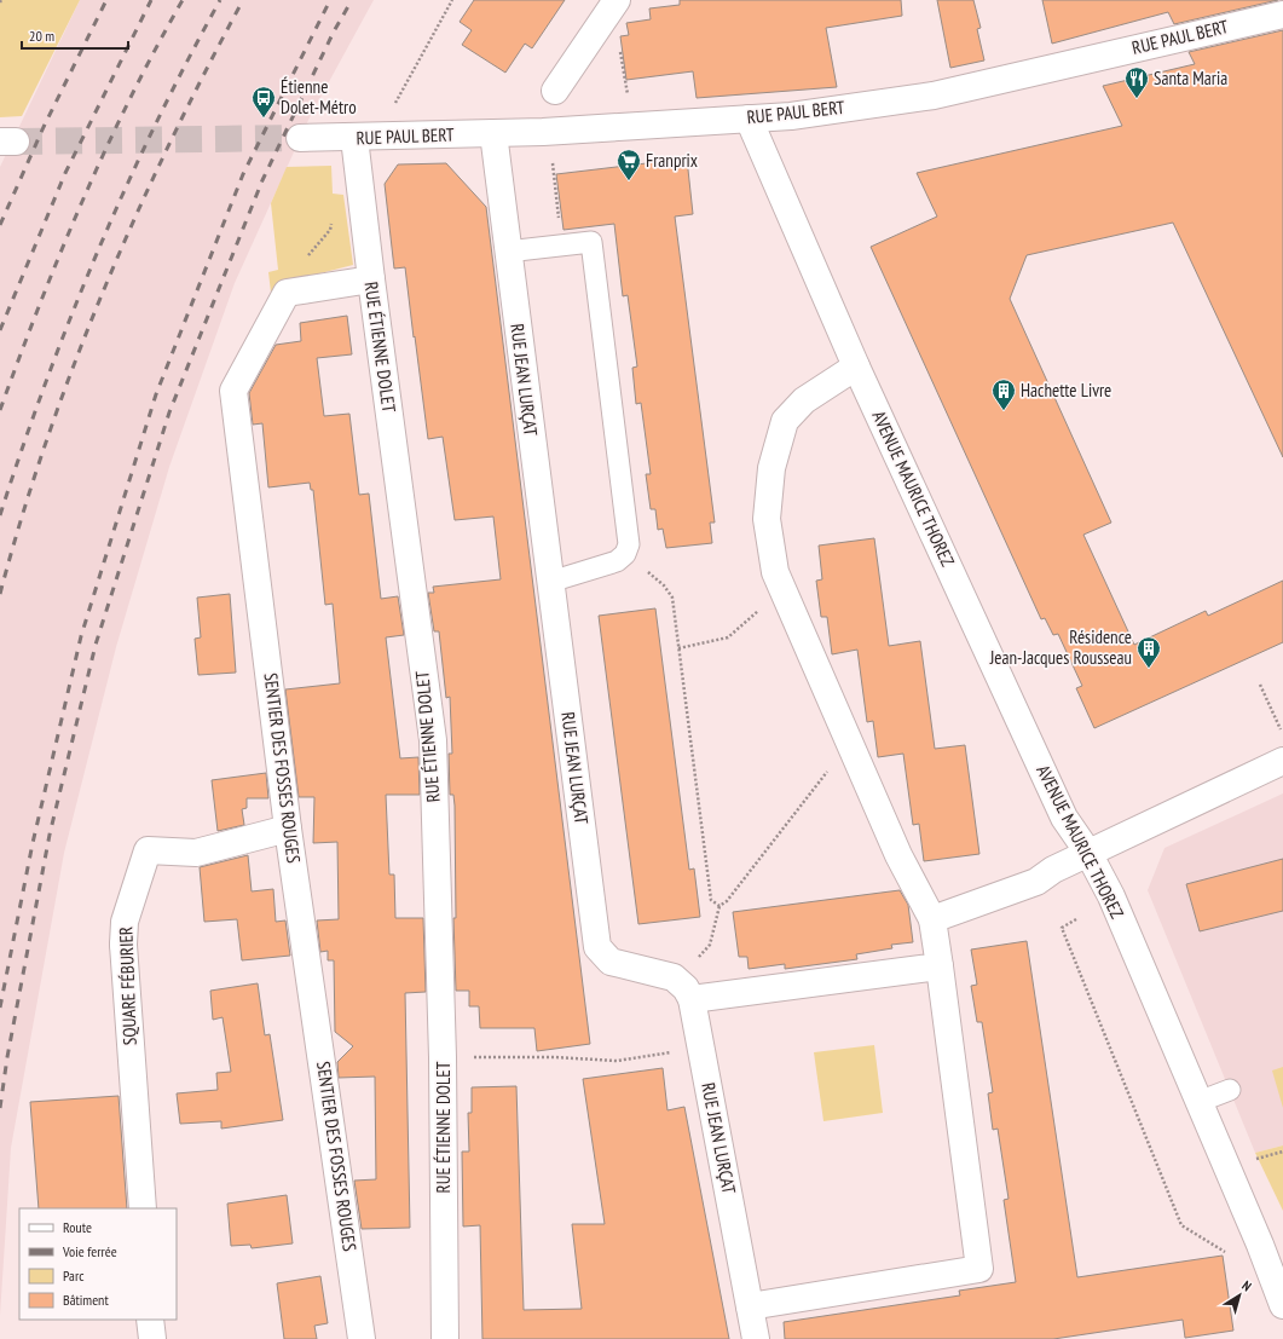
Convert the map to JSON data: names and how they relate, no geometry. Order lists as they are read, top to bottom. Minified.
{"streets":{"street":["RUE PAUL BERT","RUE ÉTIENNE DOLET","RUE JEAN LURÇAT","AVENUE MAURICE THOREZ","SENTIER DES FOSSES ROUGES","SQUARE FÉBURIER"]},"crossings":[["RUE PAUL BERT","RUE ÉTIENNE DOLET"],["RUE PAUL BERT","RUE JEAN LURÇAT"],["RUE PAUL BERT","AVENUE MAURICE THOREZ"],["SENTIER DES FOSSES ROUGES","SQUARE FÉBURIER"]],"places":{"restaurant":["Santa Maria"],"bus stop":["Étienne Dolet-Métro"],"supermarket":["Franprix"],"building":["Hachette Livre","Résidence Jean-Jacques Rousseau"]},"legend":["Route","Voie ferrée","Parc","Bâtiment"],"scale_bar":"20 m","north":"top right"}
